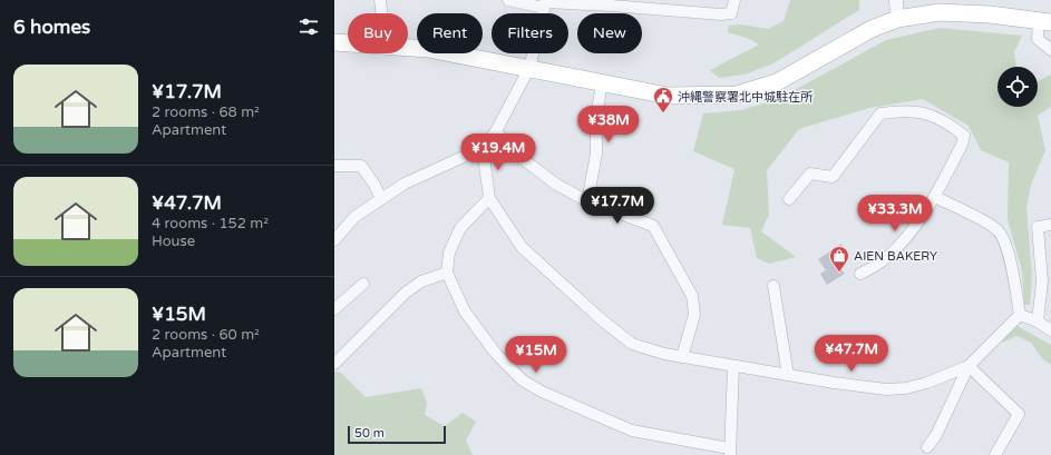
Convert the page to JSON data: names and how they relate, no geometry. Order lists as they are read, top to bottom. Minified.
{"places":{"public building":["沖縄警察署北中城駐在所"],"shop":["AIEN BAKERY"]},"scale_bar":"50 m","page":{"heading":"6 homes","chip":["Buy","Rent","Filters","New"],"list":[{"name":"¥17.7M","note":"2 rooms · 68 m² · Apartment"},{"name":"¥47.7M","note":"4 rooms · 152 m² · House"},{"name":"¥15M","note":"2 rooms · 60 m² · Apartment"}],"price":["¥38M","¥19.4M","¥17.7M","¥33.3M","¥47.7M","¥15M"],"scale":"50 m"}}
